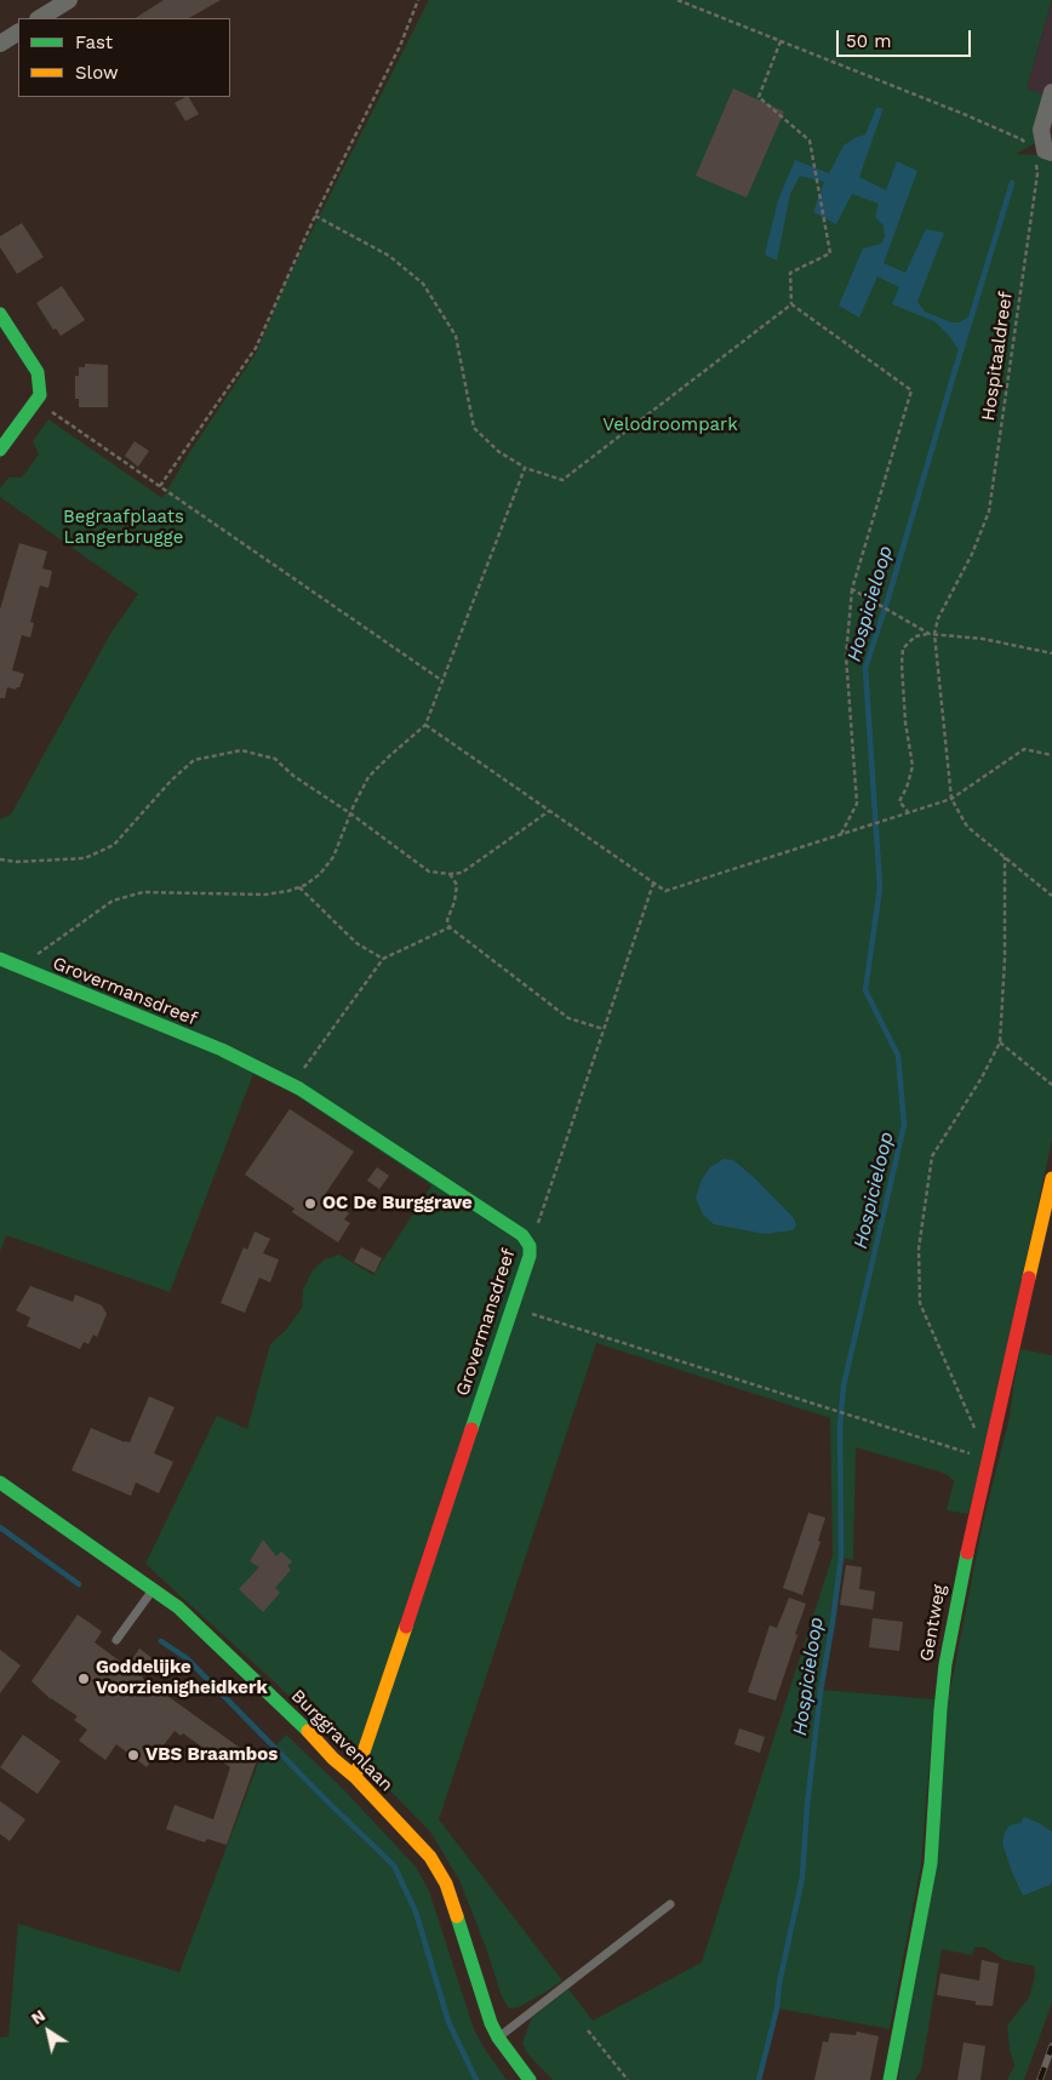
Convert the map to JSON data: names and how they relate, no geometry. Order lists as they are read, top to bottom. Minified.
{"streets":{"street":["Grovermansdreef","Gentweg","Burggravenlaan"],"path":["Hospitaaldreef"]},"crossings":[["Grovermansdreef","Burggravenlaan"]],"water":["Hospicieloop"],"parks":["Velodroompark","Begraafplaats Langerbrugge"],"places":["OC De Burggrave","Goddelijke Voorzienigheidkerk","VBS Braambos"],"legend":["Fast","Slow"],"scale_bar":"50 m","north":"top left"}
